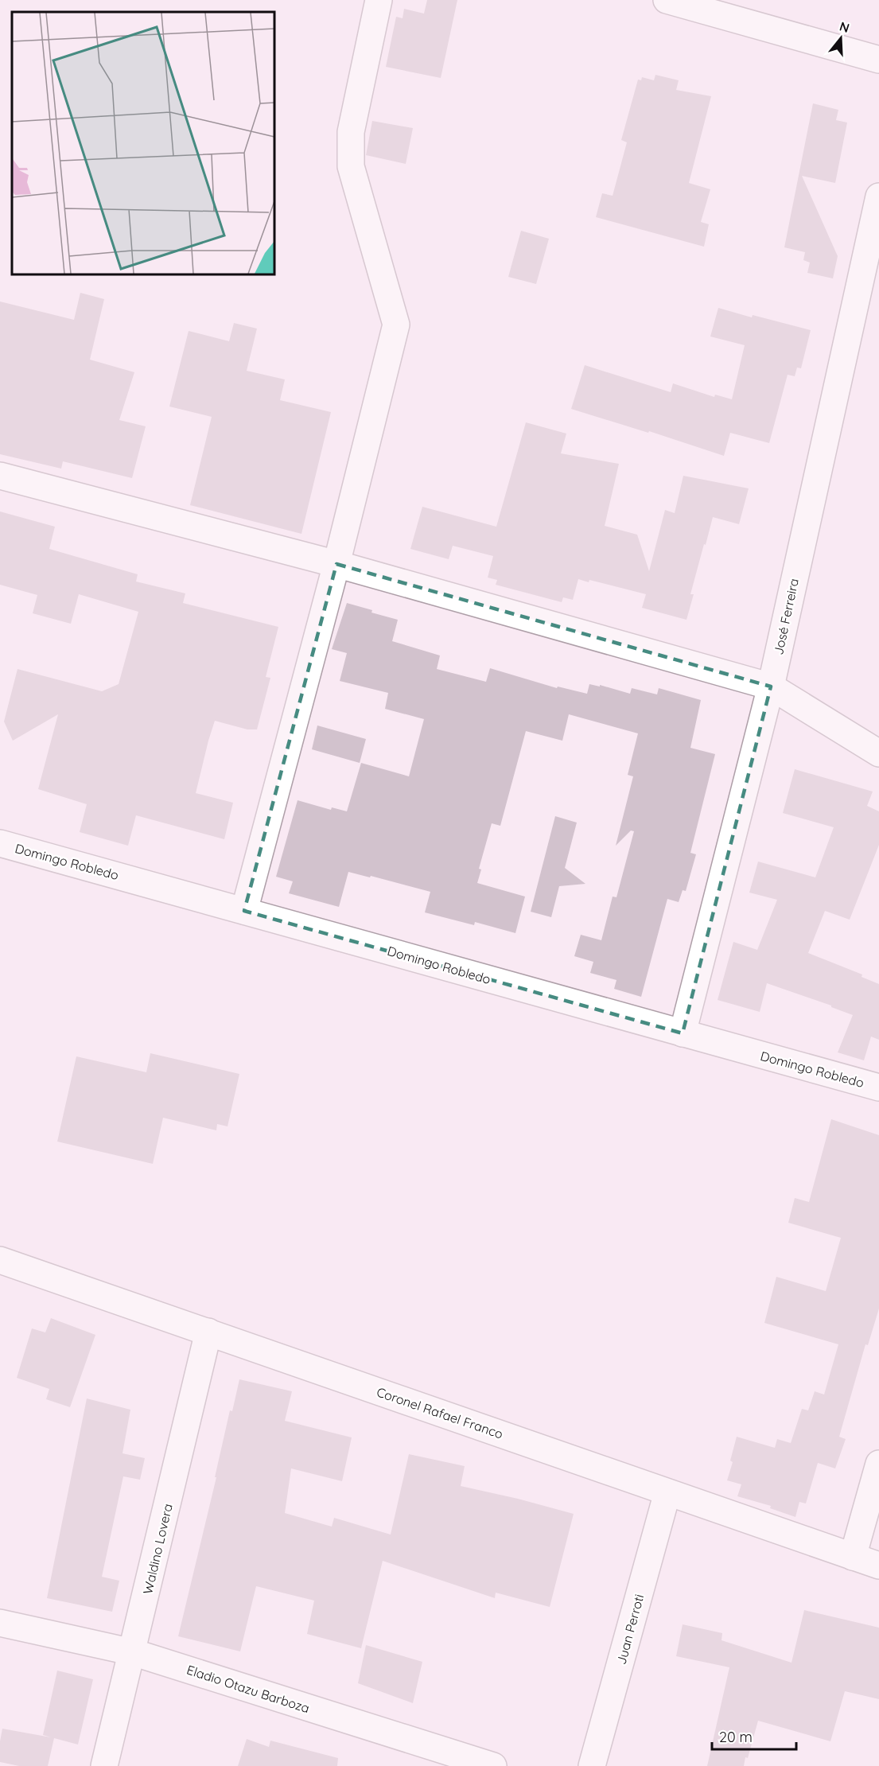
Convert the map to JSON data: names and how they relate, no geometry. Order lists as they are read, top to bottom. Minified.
{"streets":{"street":["José Ferreira","Domingo Robledo","Coronel Rafael Franco","Waldino Lovera","Juan Perroti","Eladio Otazu Barboza"]},"crossings":[["José Ferreira","Domingo Robledo"],["Coronel Rafael Franco","Waldino Lovera"],["Coronel Rafael Franco","Juan Perroti"],["Waldino Lovera","Eladio Otazu Barboza"]],"scale_bar":"20 m","north":"top"}
